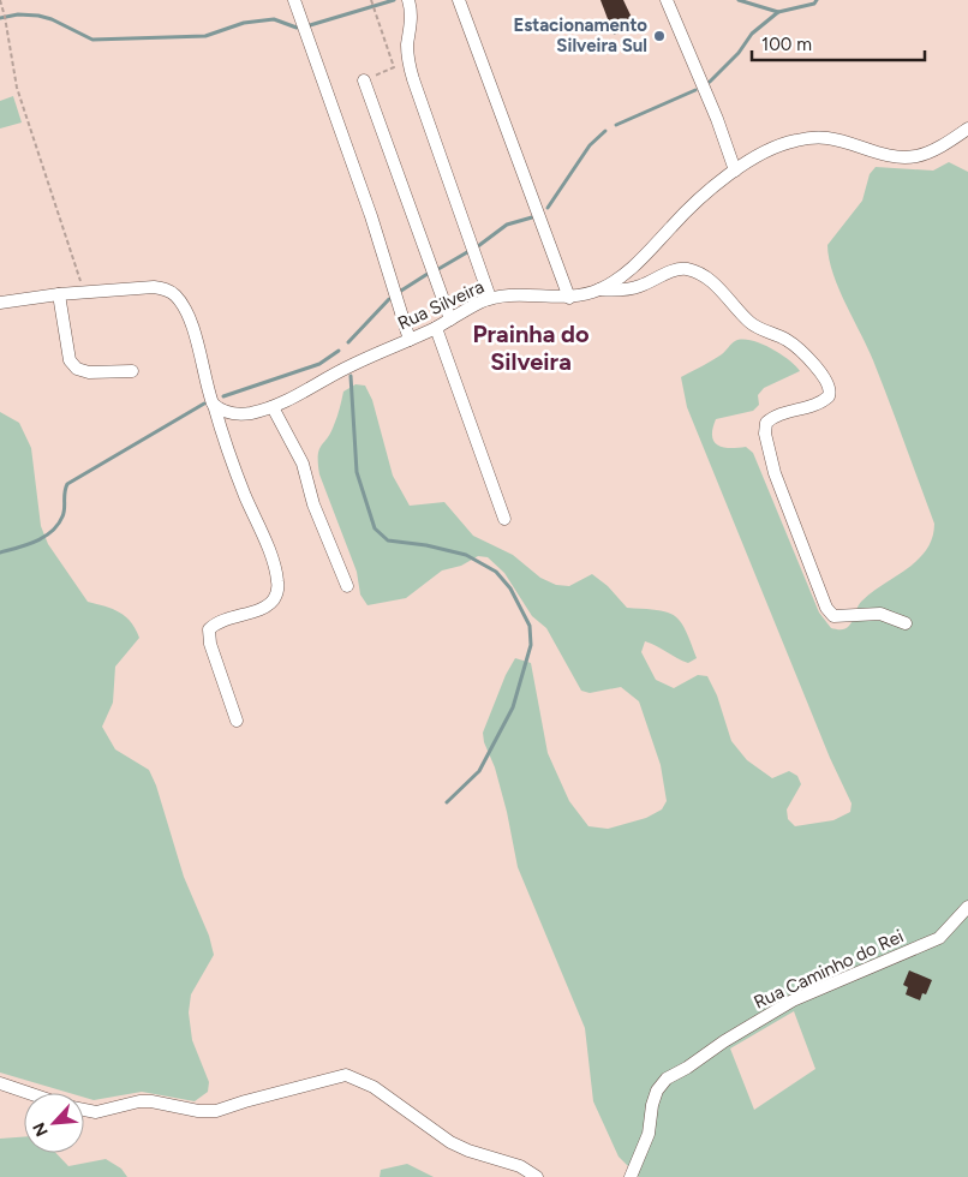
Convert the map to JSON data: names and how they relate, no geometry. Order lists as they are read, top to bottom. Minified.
{"streets":{"street":["Rua Silveira","Rua Caminho do Rei"]},"districts":["Prainha do Silveira"],"places":["Estacionamento Silveira Sul"],"scale_bar":"100 m","north":"bottom left"}
